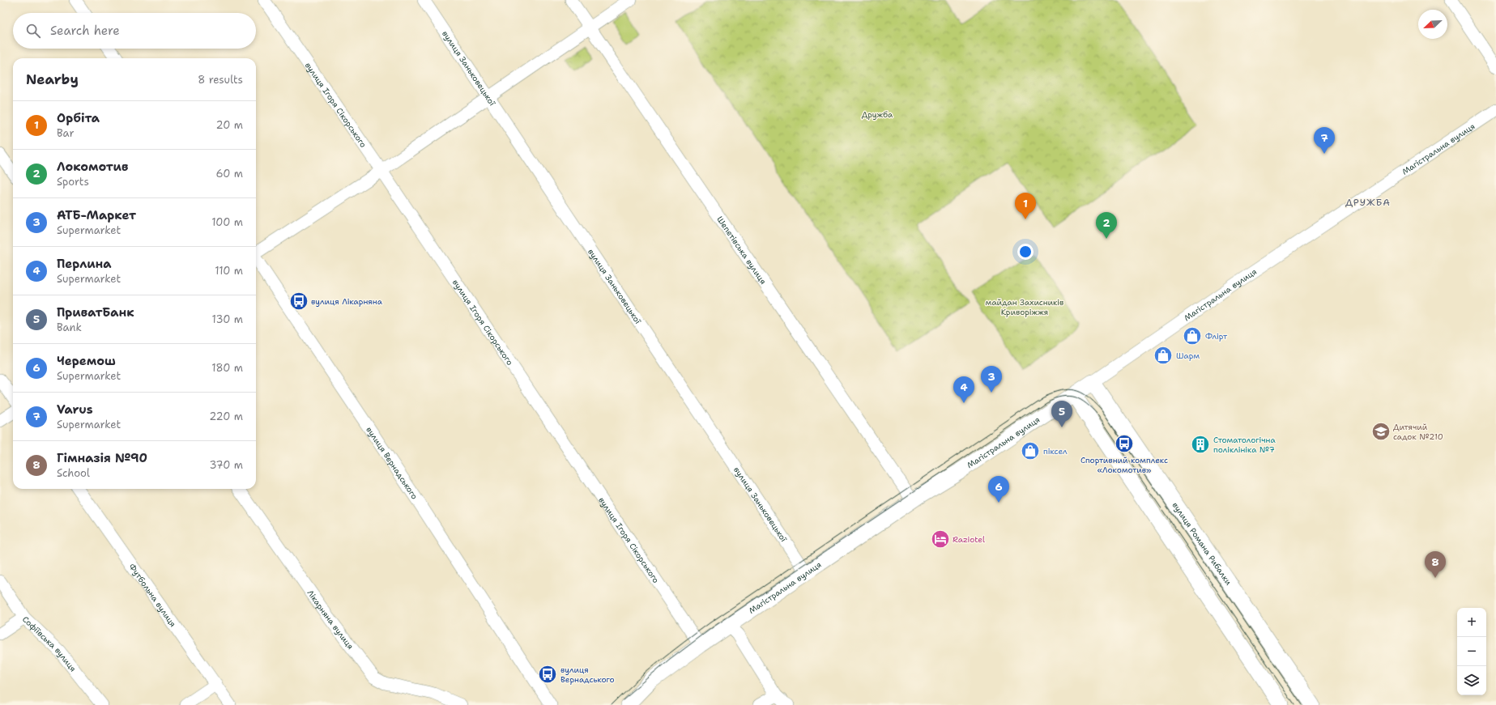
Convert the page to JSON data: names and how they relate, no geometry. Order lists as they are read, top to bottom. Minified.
{"streets":{"main road":["Магістральна вулиця","вулиця Романа Рибалки"],"street":["вулиця Заньковецької","вулиця Ігоря Сікорського","Шепетівська вулиця","вулиця Вернадського","Футбольна вулиця","Лікарняна вулиця","Софіївська вулиця"]},"crossings":[["вулиця Заньковецької","Магістральна вулиця"],["вулиця Ігоря Сікорського","Магістральна вулиця"],["Магістральна вулиця","Шепетівська вулиця"],["Магістральна вулиця","вулиця Романа Рибалки"]],"districts":["ДРУЖБА"],"parks":["Дружба","майдан Захисників Криворіжжя"],"places":{"bus stop":["вулиця Лікарняна","Спортивний комплекс «Локомотив»","вулиця Вернадського"],"shop":["Флірт","Шарм","піксел"],"school or university":["Дитячий садок №210"],"building":["Стоматологічна поліклініка №7"],"hotel":["Raziotel"]},"north":"bottom left","page":{"search":"Search here","heading":["Nearby","8 results"],"list":[{"mark":"1","name":"Орбіта","note":"Bar","value":"20 m"},{"mark":"2","name":"Локомотив","note":"Sports","value":"60 m"},{"mark":"3","name":"АТБ-Маркет","note":"Supermarket","value":"100 m"},{"mark":"4","name":"Перлина","note":"Supermarket","value":"110 m"},{"mark":"5","name":"ПриватБанк","note":"Bank","value":"130 m"},{"mark":"6","name":"Черемош","note":"Supermarket","value":"180 m"},{"mark":"7","name":"Varus","note":"Supermarket","value":"220 m"},{"mark":"8","name":"Гімназія №90","note":"School","value":"370 m"}],"pins":["7","1","2","3","4","5","6","8"],"map_buttons":["+","−"]}}
